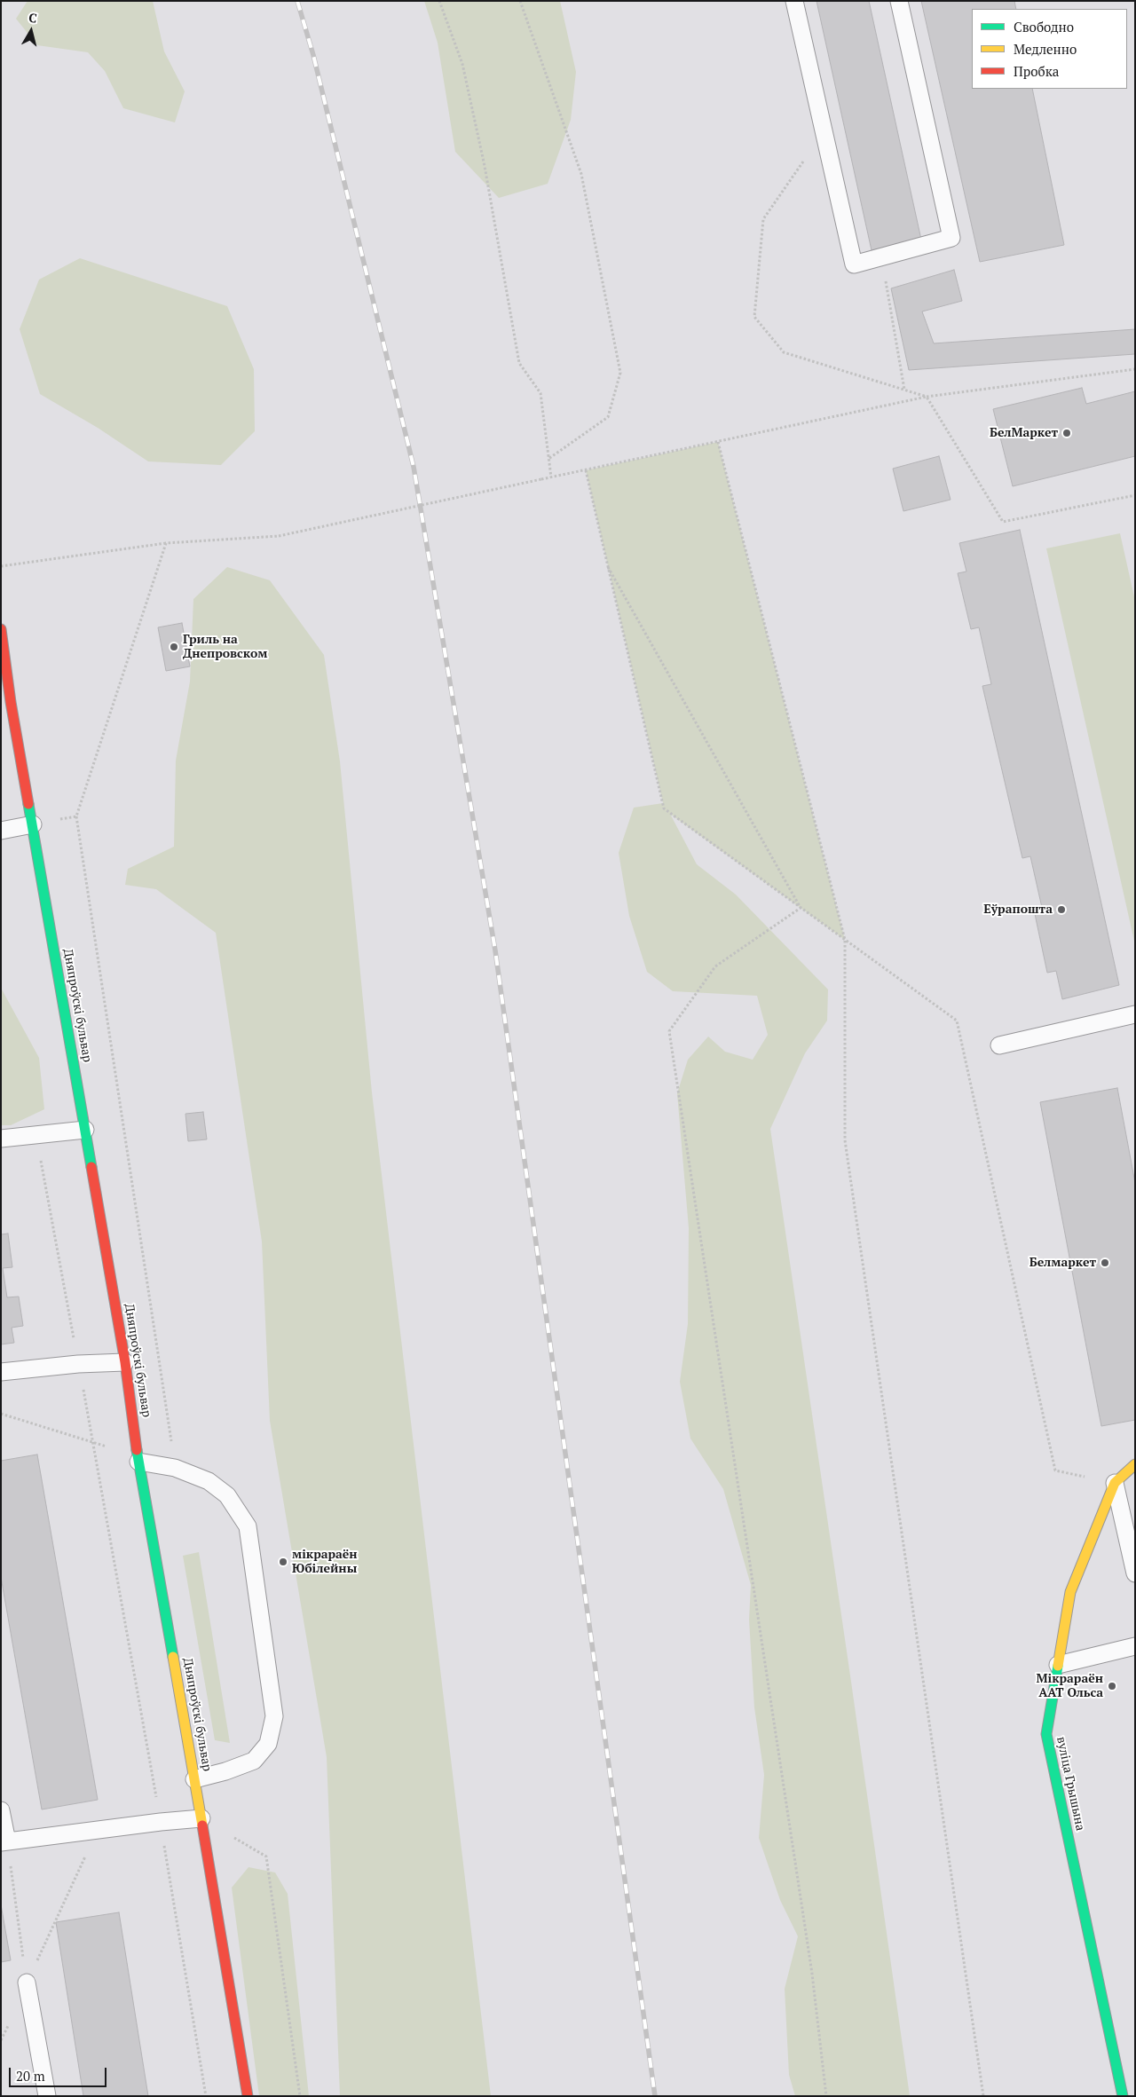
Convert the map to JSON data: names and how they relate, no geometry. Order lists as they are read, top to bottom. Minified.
{"streets":{"street":["Дняпроўскі бульвар","вуліца Грышына"]},"places":["БелМаркет","Гриль на Днепровском","Еўрапошта","Белмаркет","мікрараён Юбілейны","Мікрараён ААТ Ольса"],"legend":["Свободно","Медленно","Пробка"],"scale_bar":"20 m","north":"top"}
